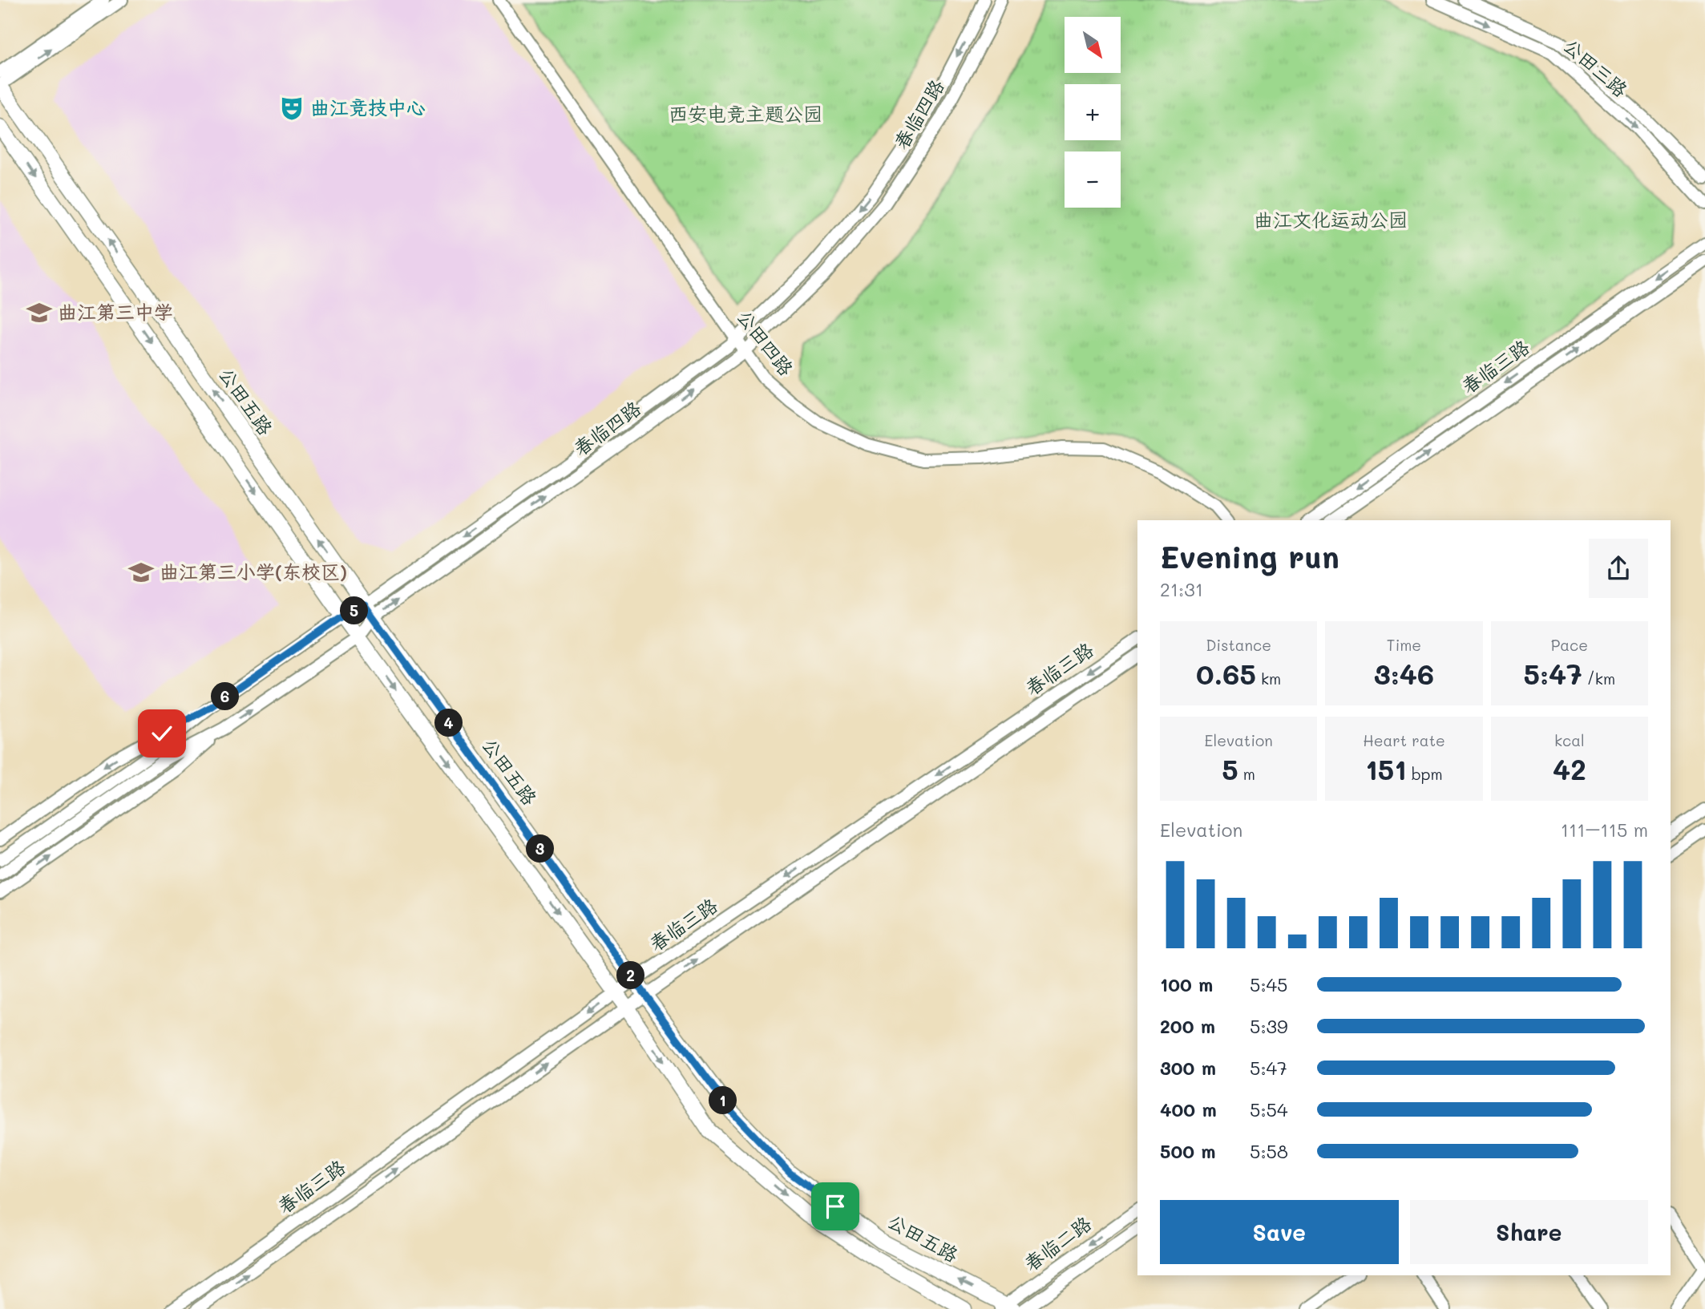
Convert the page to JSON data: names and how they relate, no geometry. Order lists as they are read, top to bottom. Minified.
{"streets":{"main road":["公田五路"],"street":["公田三路","春临四路","公田四路","春临三路","春临二路"]},"crossings":[["春临四路","公田四路"],["春临四路","公田五路"],["春临三路","公田五路"],["公田五路","春临二路"]],"parks":["西安电竞主题公园","曲江文化运动公园"],"places":{"theatre":["曲江竞技中心"],"school or university":["曲江第三中学","曲江第三小学(东校区)"]},"north":"bottom right","page":{"map_buttons":["+","−"],"heading":["Evening run","21:31"],"pins":["5","6","4","3","2","1"],"stats":[["Distance","0.65 km"],["Time","3:46"],["Pace","5:47 /km"],["Elevation","5 m"],["Heart rate","151 bpm"],["kcal","42"]],"chart":["Elevation","111–115 m"],"list":[{"name":"100 m","note":"5:45"},{"name":"200 m","note":"5:39"},{"name":"300 m","note":"5:47"},{"name":"400 m","note":"5:54"},{"name":"500 m","note":"5:58"}],"buttons":["Save","Share"]}}
